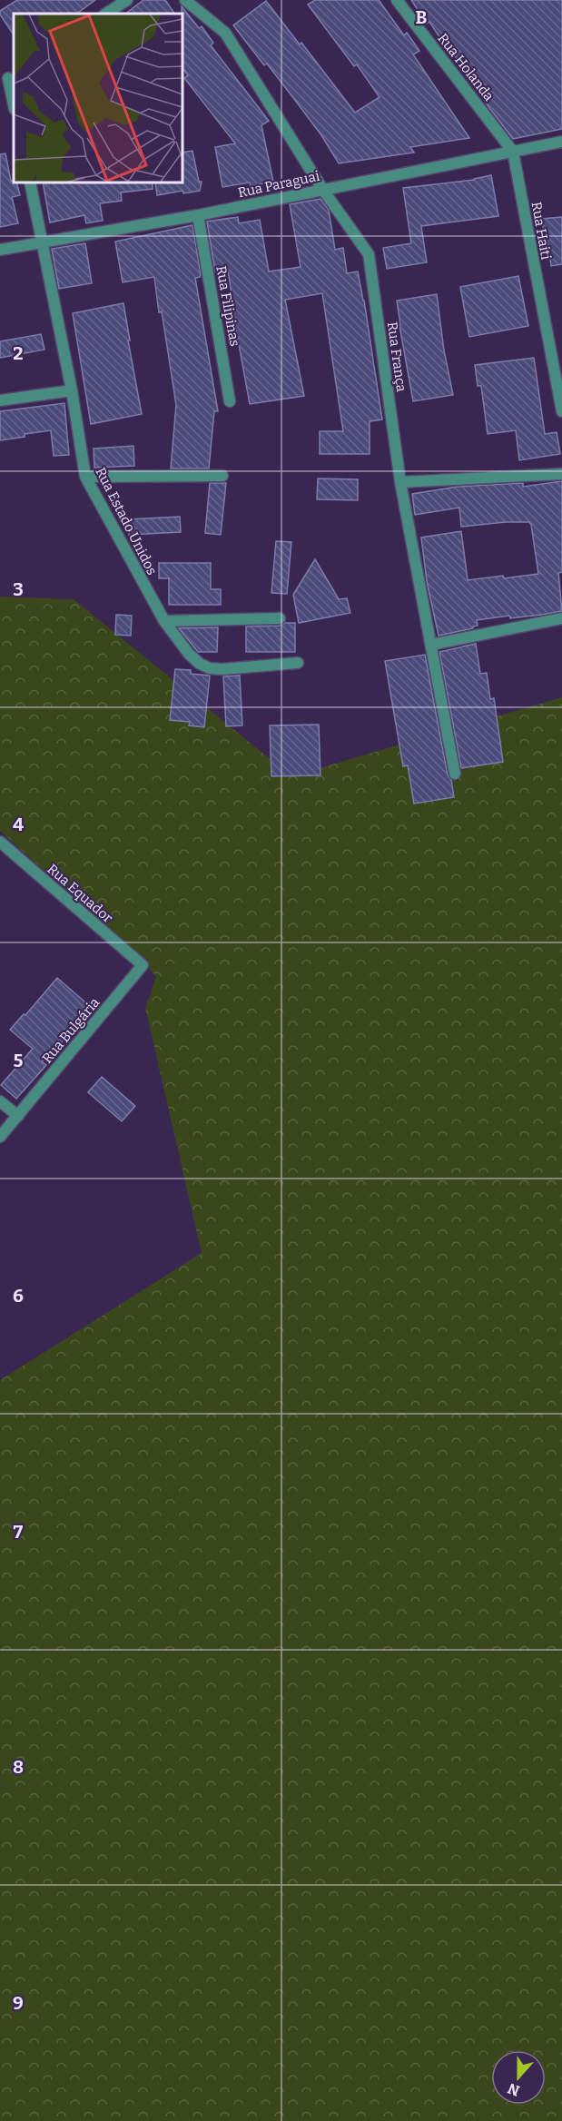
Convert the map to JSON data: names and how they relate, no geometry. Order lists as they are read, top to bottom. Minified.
{"streets":{"street":["Rua Holanda","Rua Paraguai","Rua Haiti","Rua Filipinas","Rua França","Rua Estado Unidos","Rua Equador","Rua Bulgária"]},"crossings":[["Rua Holanda","Rua Paraguai"],["Rua Holanda","Rua Haiti"],["Rua Paraguai","Rua Haiti"],["Rua Paraguai","Rua Filipinas"],["Rua Paraguai","Rua França"],["Rua Paraguai","Rua Estado Unidos"],["Rua Equador","Rua Bulgária"]],"north":"bottom","grid":{"columns":["B"],"rows":["2","3","4","5","6","7","8","9"]}}
